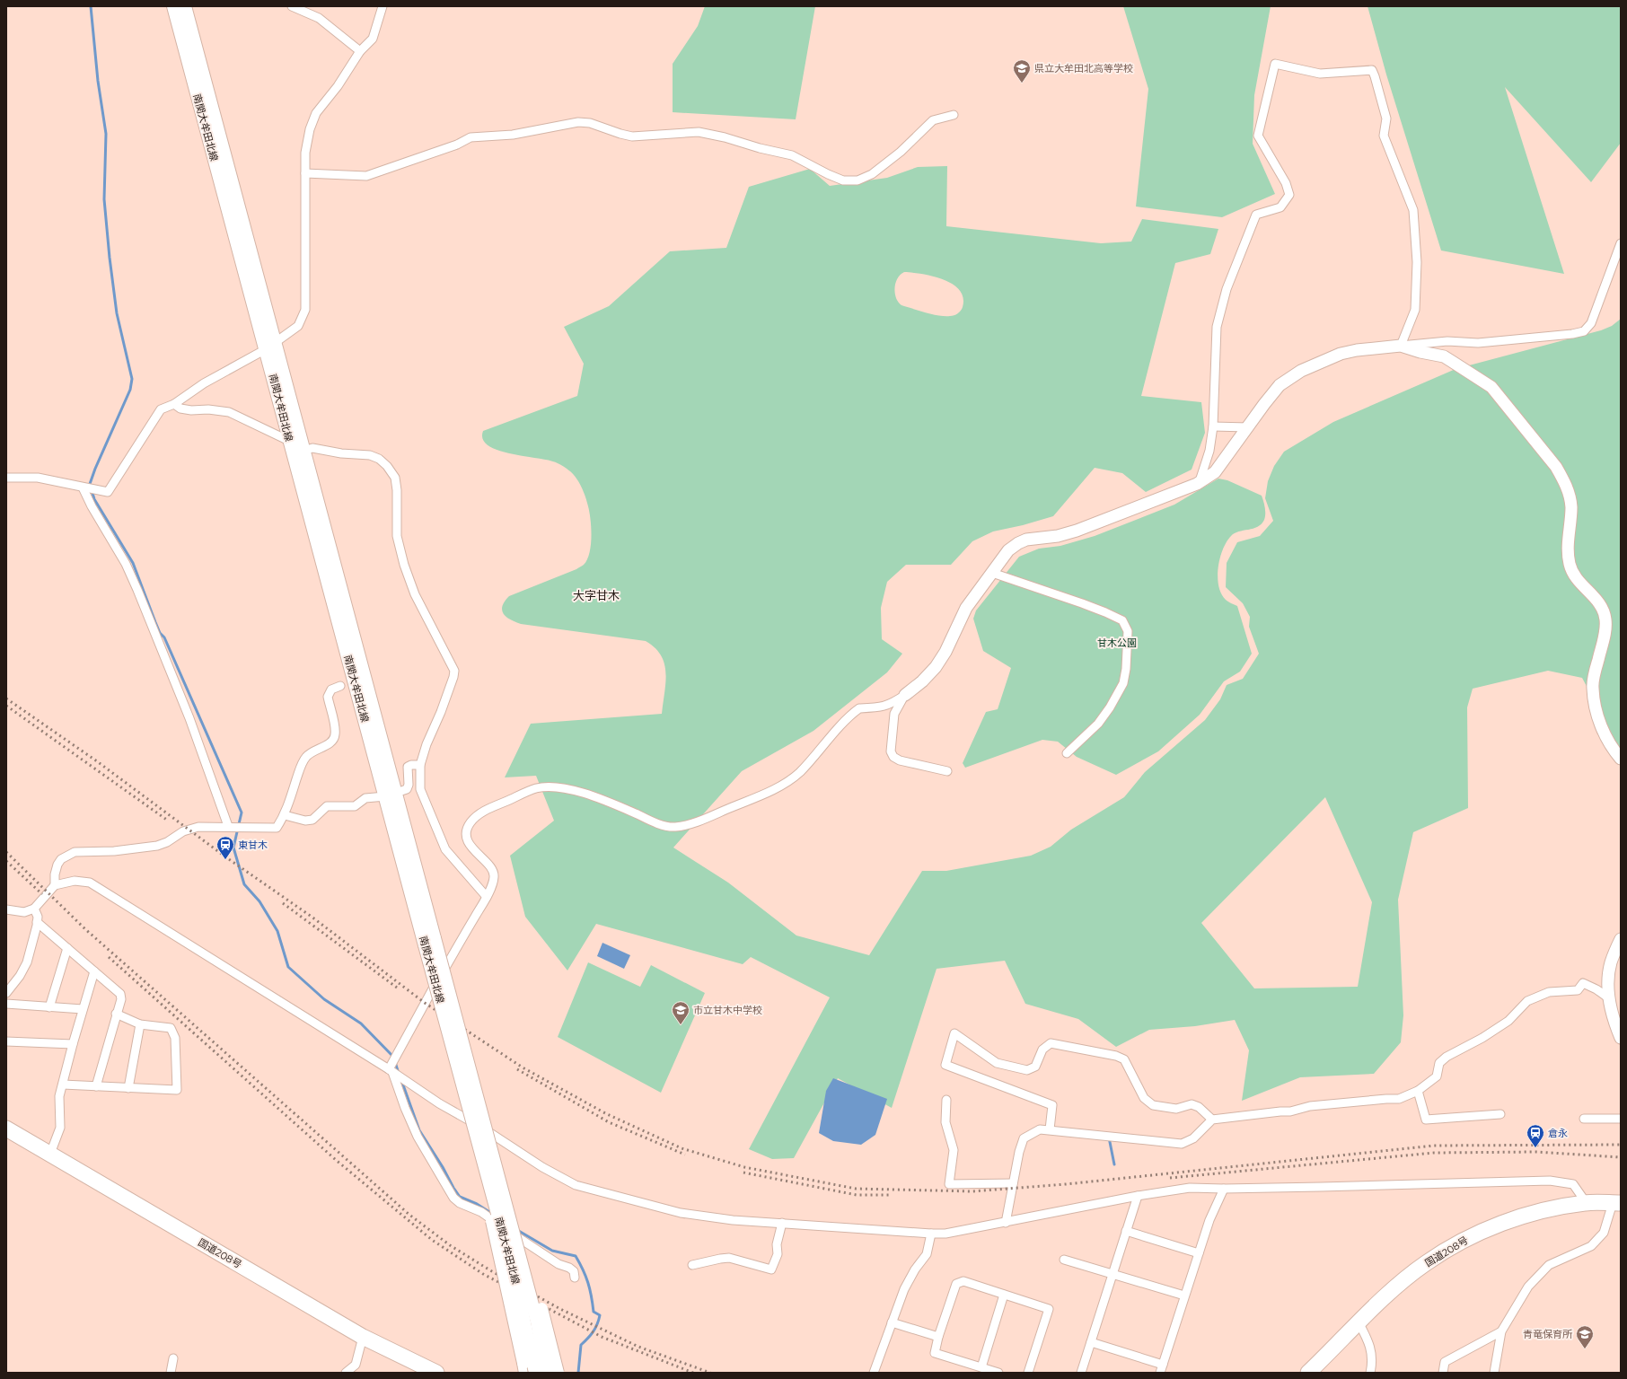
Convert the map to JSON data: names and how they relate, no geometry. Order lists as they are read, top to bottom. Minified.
{"streets":{"highway":["国道208号"],"main road":["南関大牟田北線"]},"districts":["大字甘木"],"parks":["甘木公園"],"places":{"school or university":["県立大牟田北高等学校","市立甘木中学校","青竜保育所"],"station":["東甘木","倉永"]}}
